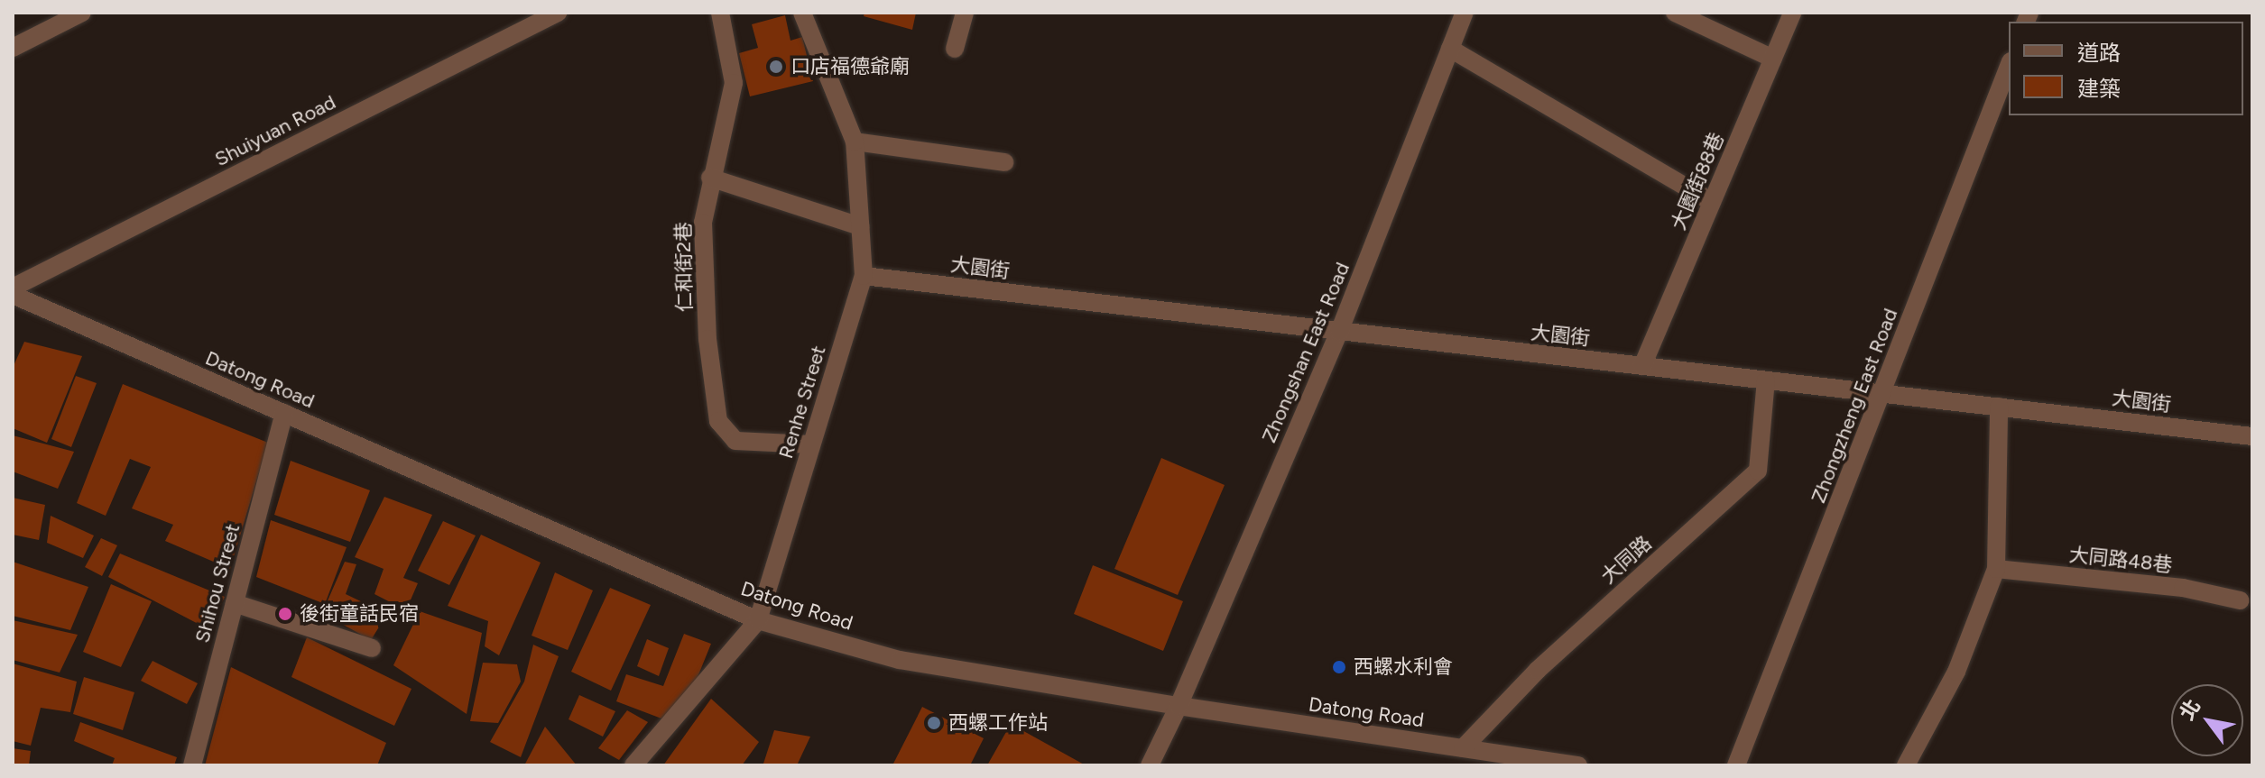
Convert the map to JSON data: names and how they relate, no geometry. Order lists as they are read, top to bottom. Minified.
{"streets":{"street":["Shuiyuan Road","大園街88巷","仁和街2巷","大園街","Zhongshan East Road","Datong Road","Renhe Street","Zhongzheng East Road","大同路","大同路48巷","Shihou Street"]},"crossings":[["大園街88巷","大園街"],["仁和街2巷","Renhe Street"],["大園街","Zhongshan East Road"],["大園街","Renhe Street"],["大園街","Zhongzheng East Road"],["大園街","大同路"],["Zhongshan East Road","Datong Road"],["Datong Road","Renhe Street"],["Datong Road","大同路"],["Datong Road","Shihou Street"]],"places":["口店福德爺廟","後街童話民宿","西螺水利會","西螺工作站"],"legend":["道路","建築"],"north":"top left"}
